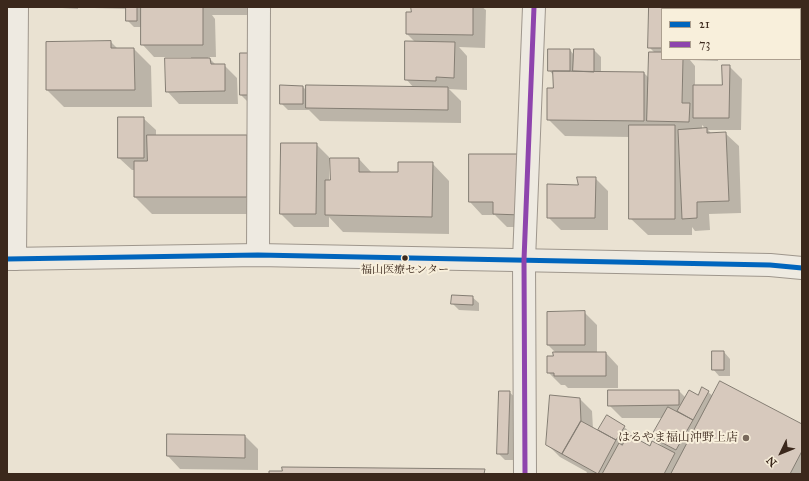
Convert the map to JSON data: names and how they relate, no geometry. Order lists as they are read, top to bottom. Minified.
{"places":["福山医療センター","はるやま福山沖野上店"],"lines":["transit line 73","transit line 21"],"legend":["21","73"],"north":"bottom left"}
